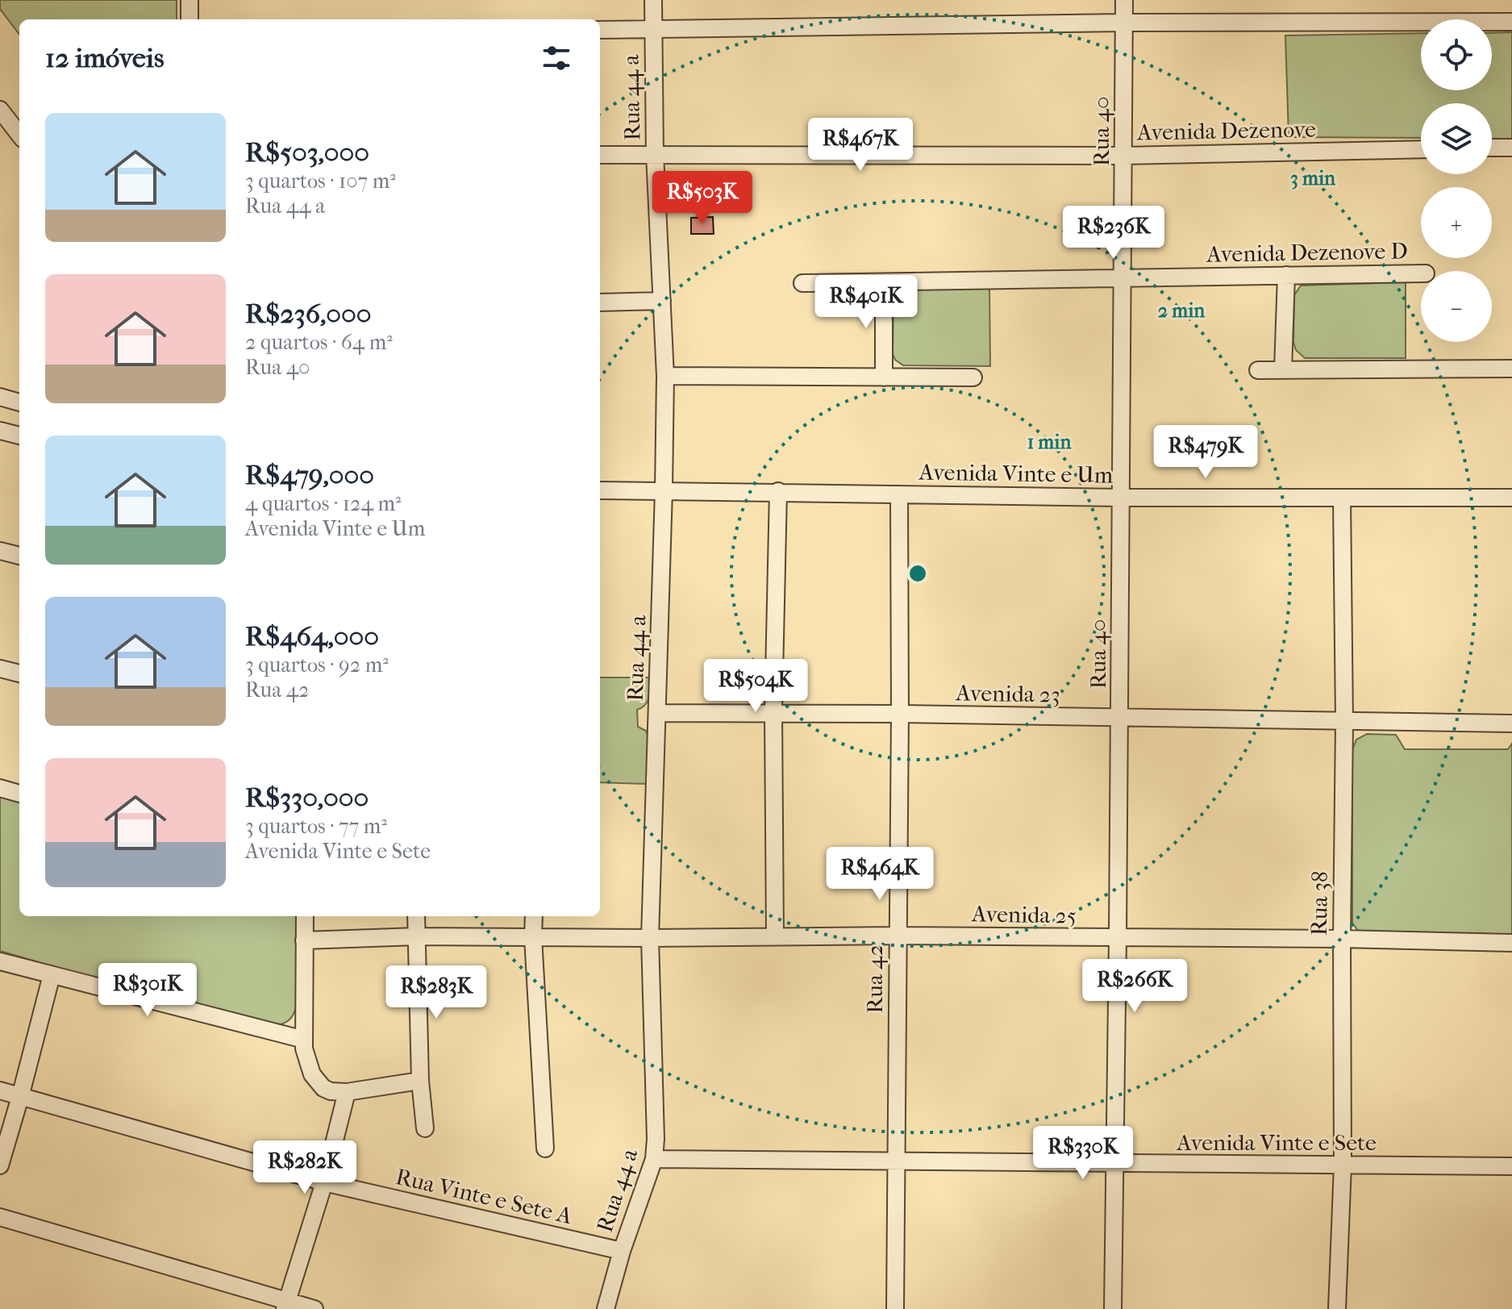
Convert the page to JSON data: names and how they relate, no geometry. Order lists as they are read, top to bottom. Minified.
{"streets":{"street":["Rua 44 a","Avenida Dezenove","Rua 40","Avenida Dezenove D","Avenida Vinte e Um","Avenida 23","Rua 38","Avenida 25","Rua 42","Avenida Vinte e Sete","Rua Vinte e Sete A"]},"crossings":[["Rua 44 a","Avenida Dezenove"],["Rua 44 a","Avenida Vinte e Um"],["Rua 44 a","Avenida 23"],["Rua 44 a","Avenida 25"],["Rua 44 a","Avenida Vinte e Sete"],["Rua 44 a","Rua Vinte e Sete A"],["Avenida Dezenove","Rua 40"],["Rua 40","Avenida Dezenove D"],["Rua 40","Avenida Vinte e Um"],["Rua 40","Avenida 23"],["Rua 40","Avenida 25"],["Rua 40","Avenida Vinte e Sete"],["Avenida Vinte e Um","Rua 38"],["Avenida Vinte e Um","Rua 42"],["Avenida 23","Rua 38"],["Avenida 23","Rua 42"],["Rua 38","Avenida 25"],["Rua 38","Avenida Vinte e Sete"],["Avenida 25","Rua 42"],["Rua 42","Avenida Vinte e Sete"]],"page":{"map_buttons":["+","−"],"heading":"12 imóveis","list":[{"name":"R$503,000","note":"3 quartos · 107 m² · Rua 44 a"},{"name":"R$236,000","note":"2 quartos · 64 m² · Rua 40"},{"name":"R$479,000","note":"4 quartos · 124 m² · Avenida Vinte e Um"},{"name":"R$464,000","note":"3 quartos · 92 m² · Rua 42"},{"name":"R$330,000","note":"3 quartos · 77 m² · Avenida Vinte e Sete"}],"price":["R$467K","R$503K","R$236K","R$401K","R$479K","R$504K","R$464K","R$266K","R$301K","R$283K","R$330K","R$282K"]},"rings":["3 min","2 min","1 min"]}
